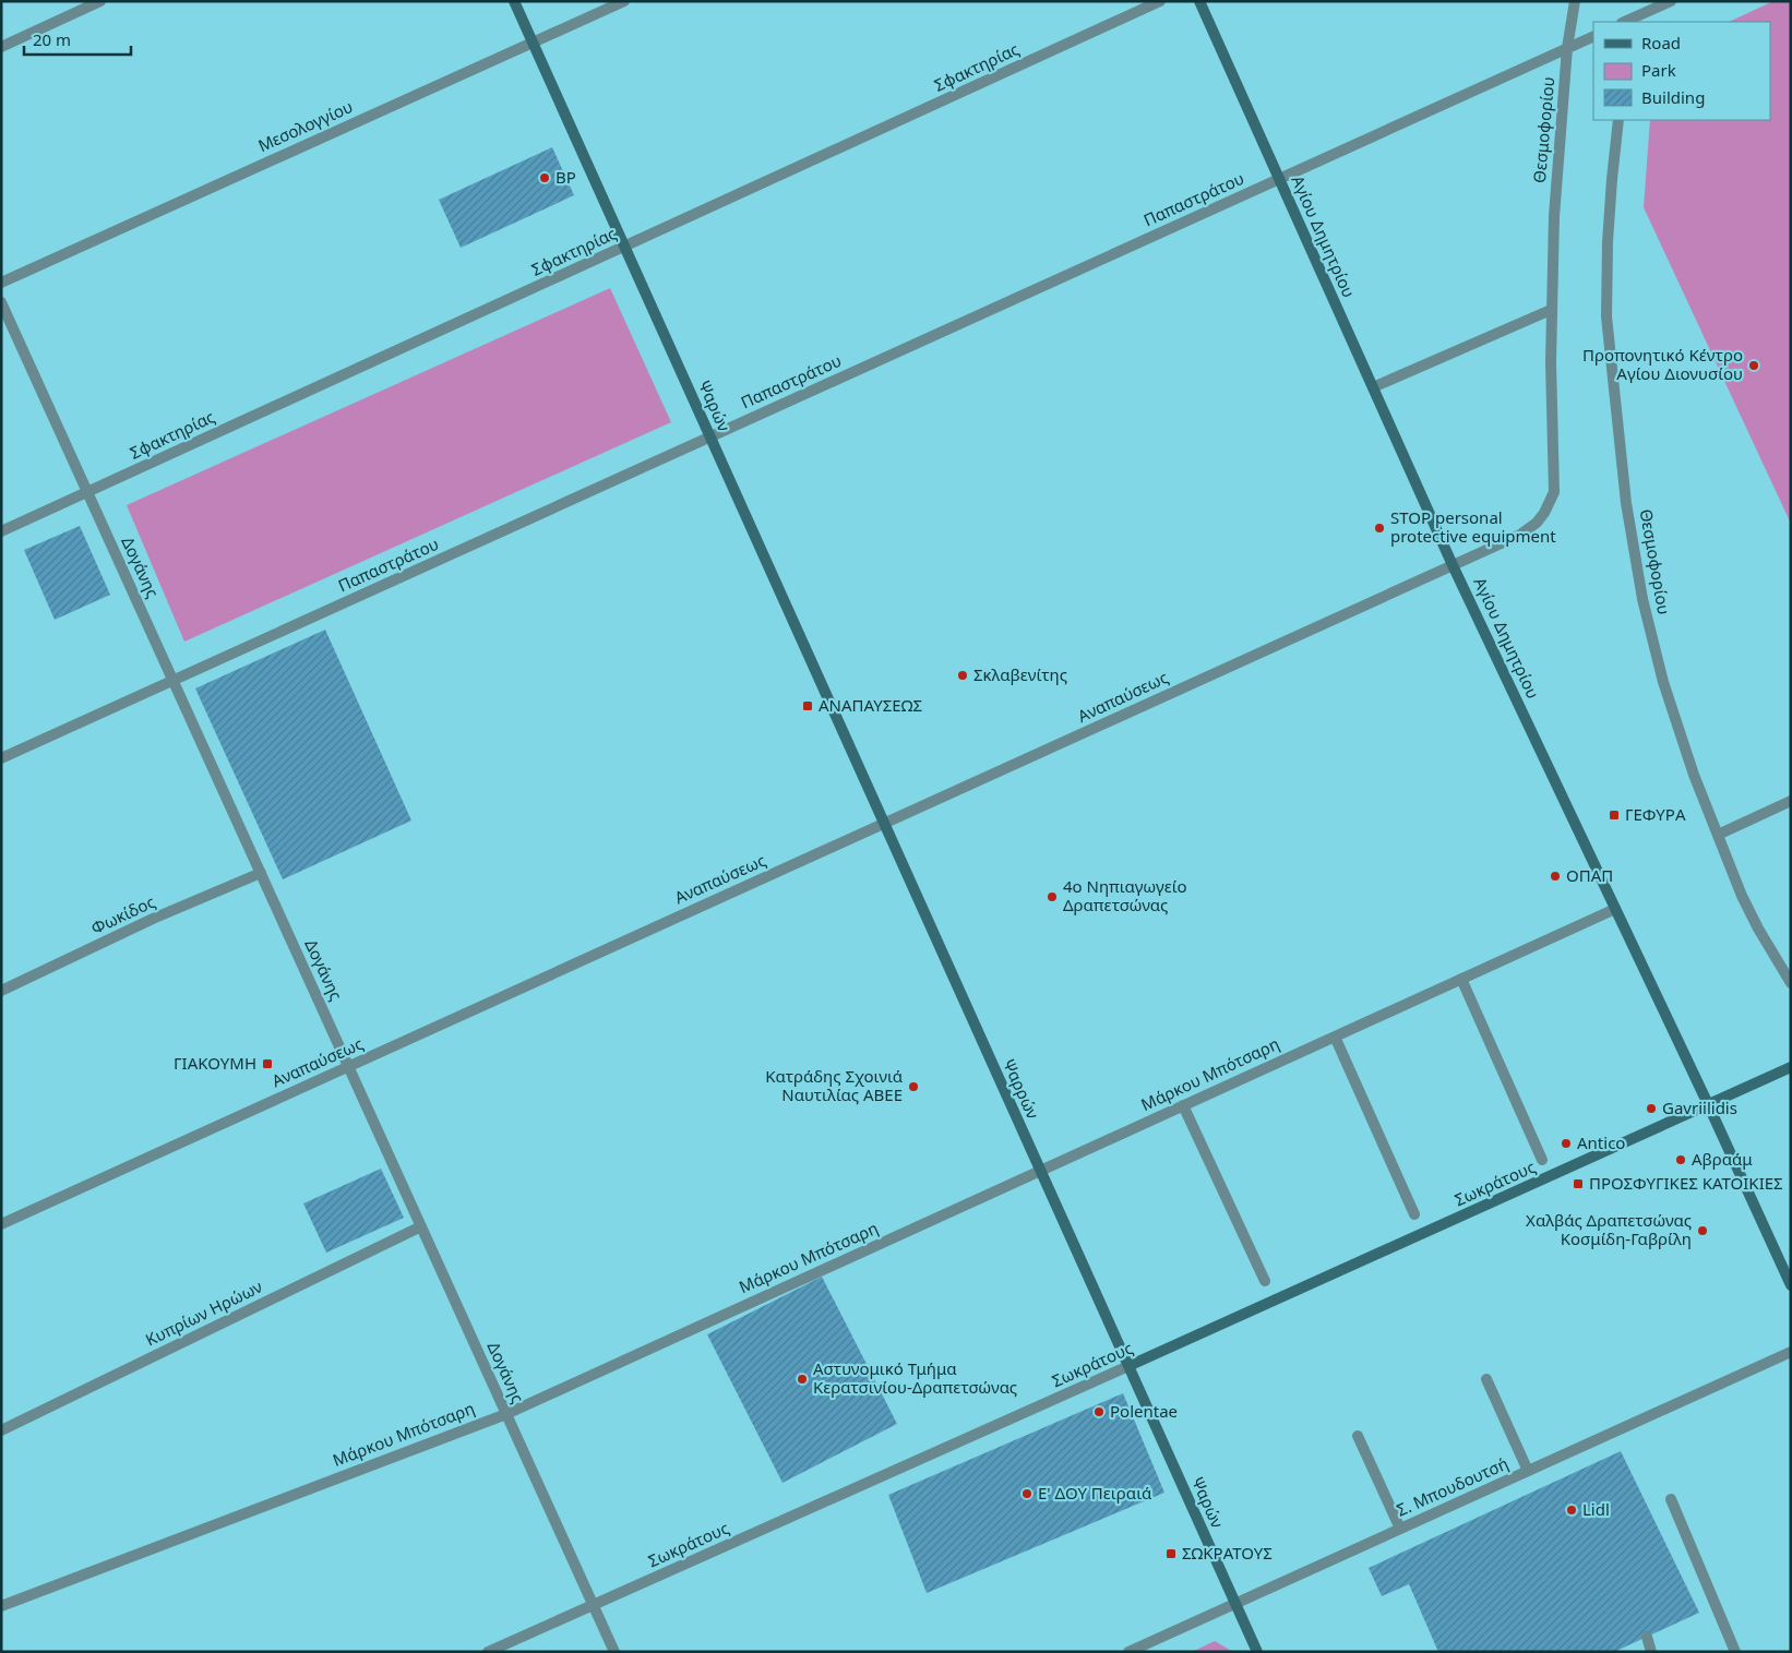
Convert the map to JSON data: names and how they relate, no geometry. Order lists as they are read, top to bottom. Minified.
{"streets":{"main road":["Αγίου Δημητρίου","Ψαρών","Ψαρρών","Σωκράτους"],"street":["Σφακτηρίας","Μεσολογγίου","Θεσμοφορίου","Παπαστράτου","Δογάνης","Αναπαύσεως","Φωκίδος","Μάρκου Μπότσαρη","Κυπρίων Ηρώων","Σ. Μπουδουτσή"]},"crossings":[["Σφακτηρίας","Ψαρών"],["Σφακτηρίας","Δογάνης"],["Μεσολογγίου","Ψαρών"],["Θεσμοφορίου","Παπαστράτου"],["Θεσμοφορίου","Αγίου Δημητρίου"],["Θεσμοφορίου","Αναπαύσεως"],["Παπαστράτου","Αγίου Δημητρίου"],["Παπαστράτου","Ψαρών"],["Παπαστράτου","Δογάνης"],["Αγίου Δημητρίου","Αναπαύσεως"],["Αγίου Δημητρίου","Μάρκου Μπότσαρη"],["Αγίου Δημητρίου","Σωκράτους"],["Ψαρών","Αναπαύσεως"],["Ψαρών","Ψαρρών"],["Ψαρών","Σωκράτους"],["Ψαρών","Σ. Μπουδουτσή"],["Δογάνης","Αναπαύσεως"],["Δογάνης","Φωκίδος"],["Δογάνης","Μάρκου Μπότσαρη"],["Δογάνης","Σωκράτους"],["Δογάνης","Κυπρίων Ηρώων"],["Αναπαύσεως","Ψαρρών"],["Μάρκου Μπότσαρη","Ψαρρών"],["Ψαρρών","Σωκράτους"]],"places":{"other":["BP","Προπονητικό Κέντρο Αγίου Διονυσίου","STOP personal protective equipment","Σκλαβενίτης","ΟΠΑΠ","4ο Νηπιαγωγείο Δραπετσώνας","Κατράδης Σχοινιά Ναυτιλίας ΑΒΕΕ","Gavriilidis","Antico","Αβραάμ","Χαλβάς Δραπετσώνας Κοσμίδη-Γαβρίλη","Αστυνομικό Τμήμα Κερατσινίου-Δραπετσώνας","Polentae","Ε' ΔΟΥ Πειραιά","Lidl"],"transit":["ΑΝΑΠΑΥΣΕΩΣ","ΓΕΦΥΡΑ","ΓΙΑΚΟΥΜΗ","ΠΡΟΣΦΥΓΙΚΕΣ ΚΑΤΟΙΚΙΕΣ","ΣΩΚΡΑΤΟΥΣ"]},"legend":["Road","Park","Building"],"scale_bar":"20 m"}
